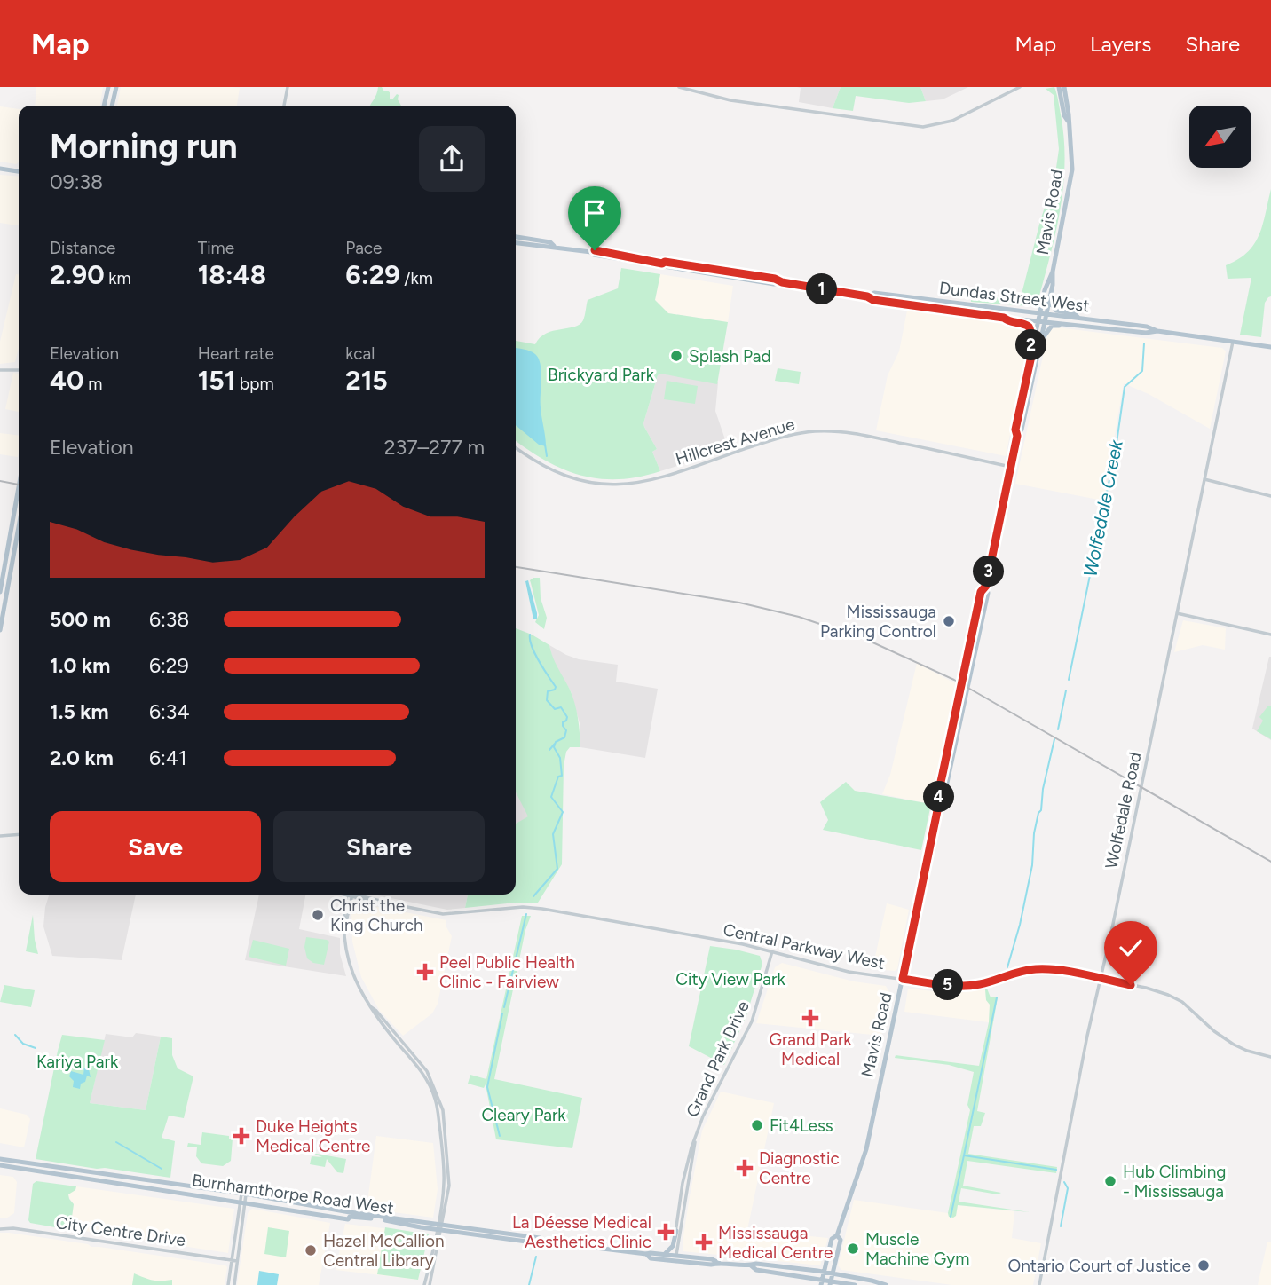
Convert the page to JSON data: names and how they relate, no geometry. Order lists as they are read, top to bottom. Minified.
{"streets":{"main road":["Mavis Road","Dundas Street West","Burnhamthorpe Road West"],"street":["Hillcrest Avenue","Wolfedale Road","Central Parkway West","Grand Park Drive","City Centre Drive"]},"crossings":[["Mavis Road","Dundas Street West"],["Mavis Road","Hillcrest Avenue"],["Mavis Road","Central Parkway West"],["Mavis Road","Burnhamthorpe Road West"],["Dundas Street West","Wolfedale Road"],["Wolfedale Road","Central Parkway West"],["Central Parkway West","Grand Park Drive"],["Grand Park Drive","Burnhamthorpe Road West"]],"water":["Wolfedale Creek"],"parks":["Brickyard Park","City View Park","Kariya Park","Cleary Park"],"places":{"other":["Splash Pad","Mississauga Parking Control","Christ the King Church","Fit4Less","Hub Climbing - Mississauga","Muscle Machine Gym","Hazel McCallion Central Library","Ontario Court of Justice"],"health":["Peel Public Health Clinic - Fairview","Grand Park Medical","Duke Heights Medical Centre","Diagnostic Centre","La Déesse Medical Aesthetics Clinic","Mississauga Medical Centre"]},"north":"bottom left","page":{"header":"Map","nav":["Map","Layers","Share"],"heading":["Morning run","09:38"],"stats":[["Distance","2.90 km"],["Time","18:48"],["Pace","6:29 /km"],["Elevation","40 m"],["Heart rate","151 bpm"],["kcal","215"]],"pins":["1","2","3","4","5"],"chart":["Elevation","237–277 m"],"list":[{"name":"500 m","note":"6:38"},{"name":"1.0 km","note":"6:29"},{"name":"1.5 km","note":"6:34"},{"name":"2.0 km","note":"6:41"}],"buttons":["Save","Share"]}}
